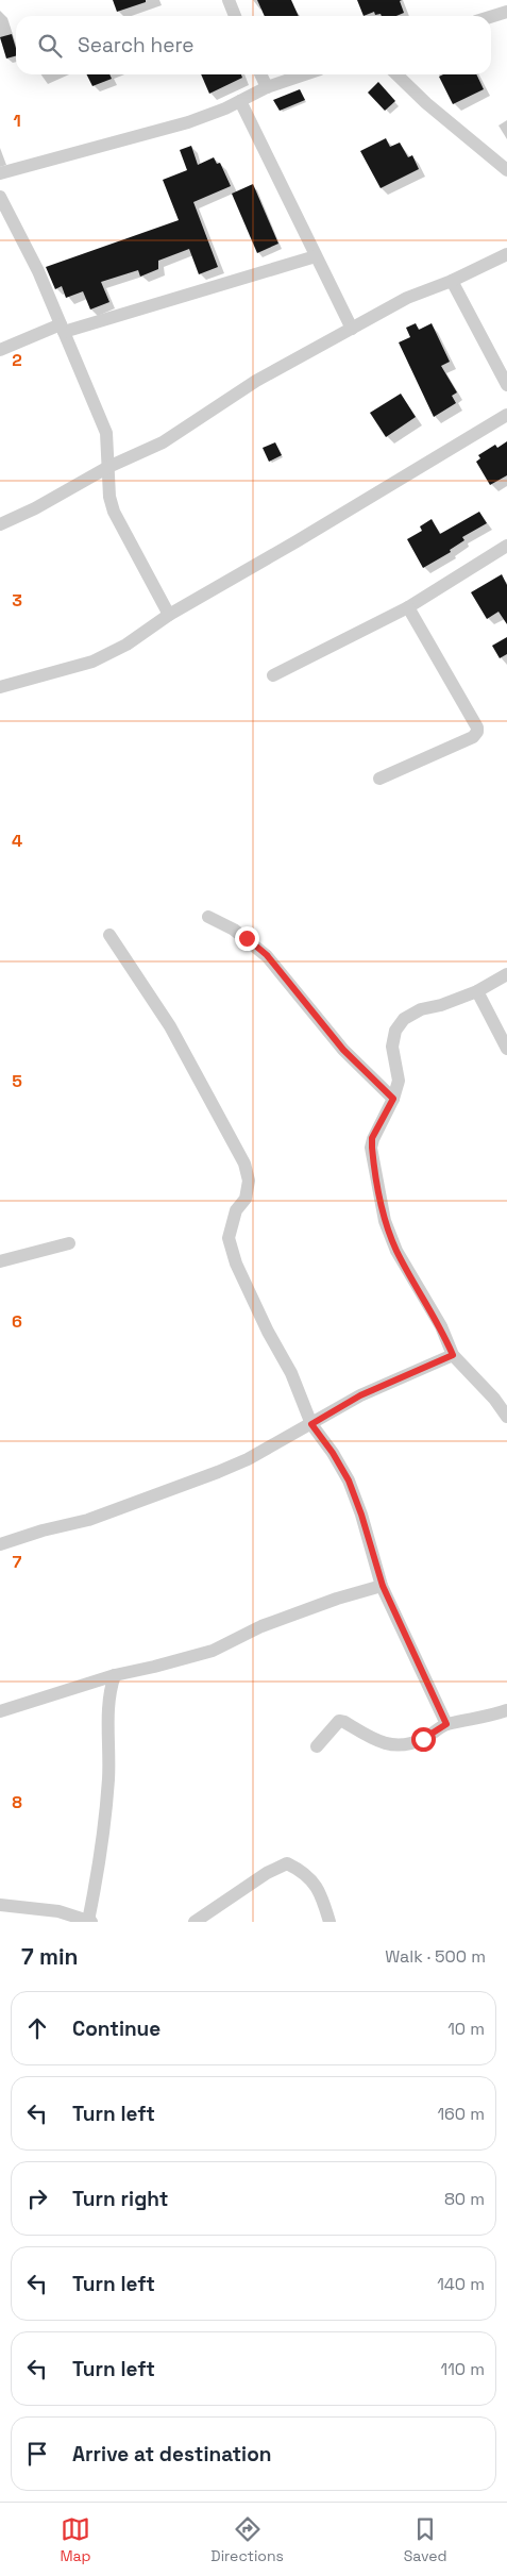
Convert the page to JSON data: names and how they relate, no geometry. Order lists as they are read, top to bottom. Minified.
{"page":{"search":"Search here","heading":["7 min","Walk · 500 m"],"list":[["Continue","10 m"],["Turn left","160 m"],["Turn right","80 m"],["Turn left","140 m"],["Turn left","110 m"],"Arrive at destination"],"nav":["Map","Directions","Saved"]},"grid":{"rows":["1","2","3","4","5","6","7","8"]}}
